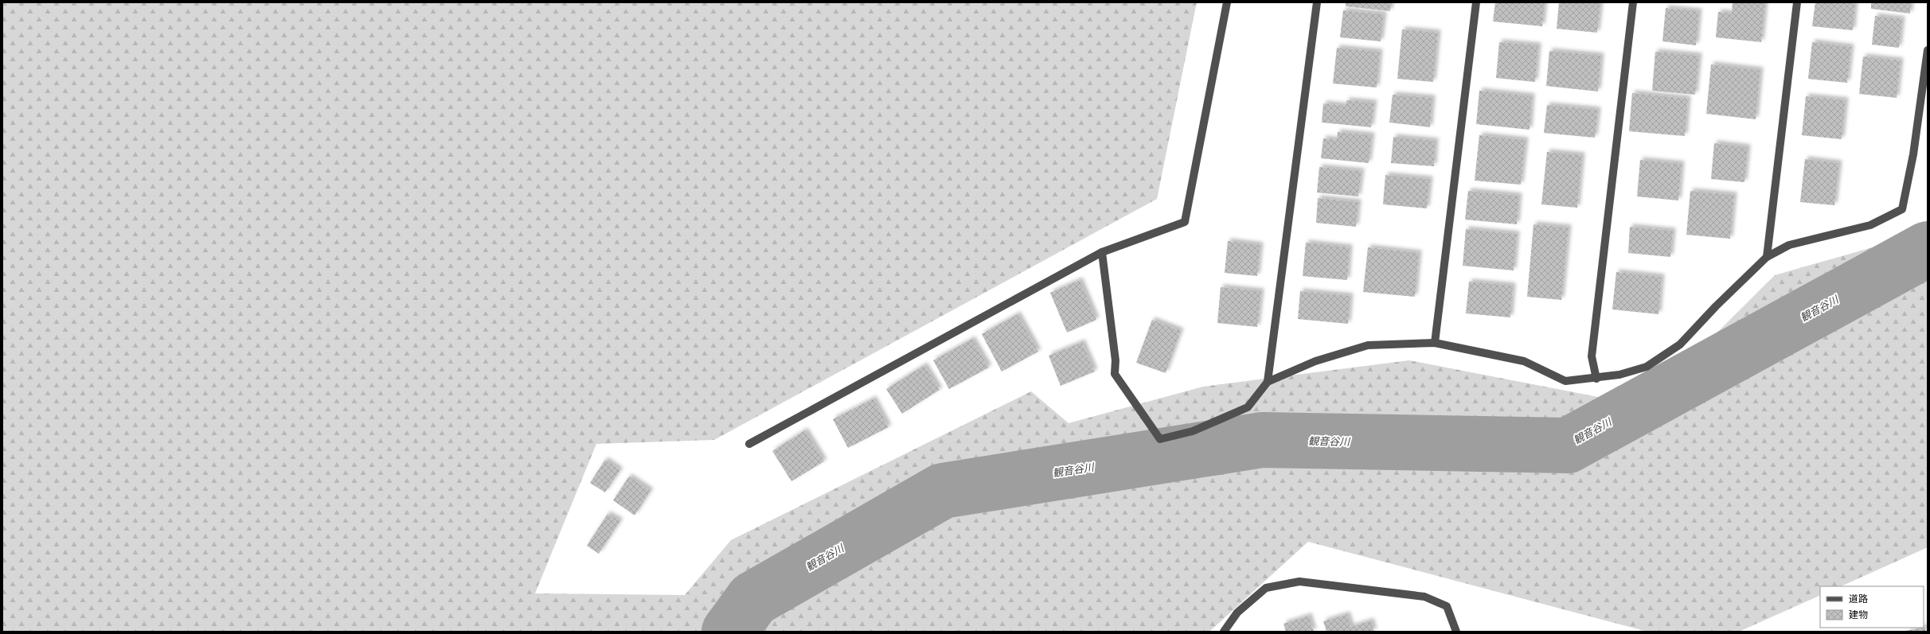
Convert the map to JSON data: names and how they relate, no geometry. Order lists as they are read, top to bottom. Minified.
{"water":["観音谷川"],"legend":["道路","建物"]}
